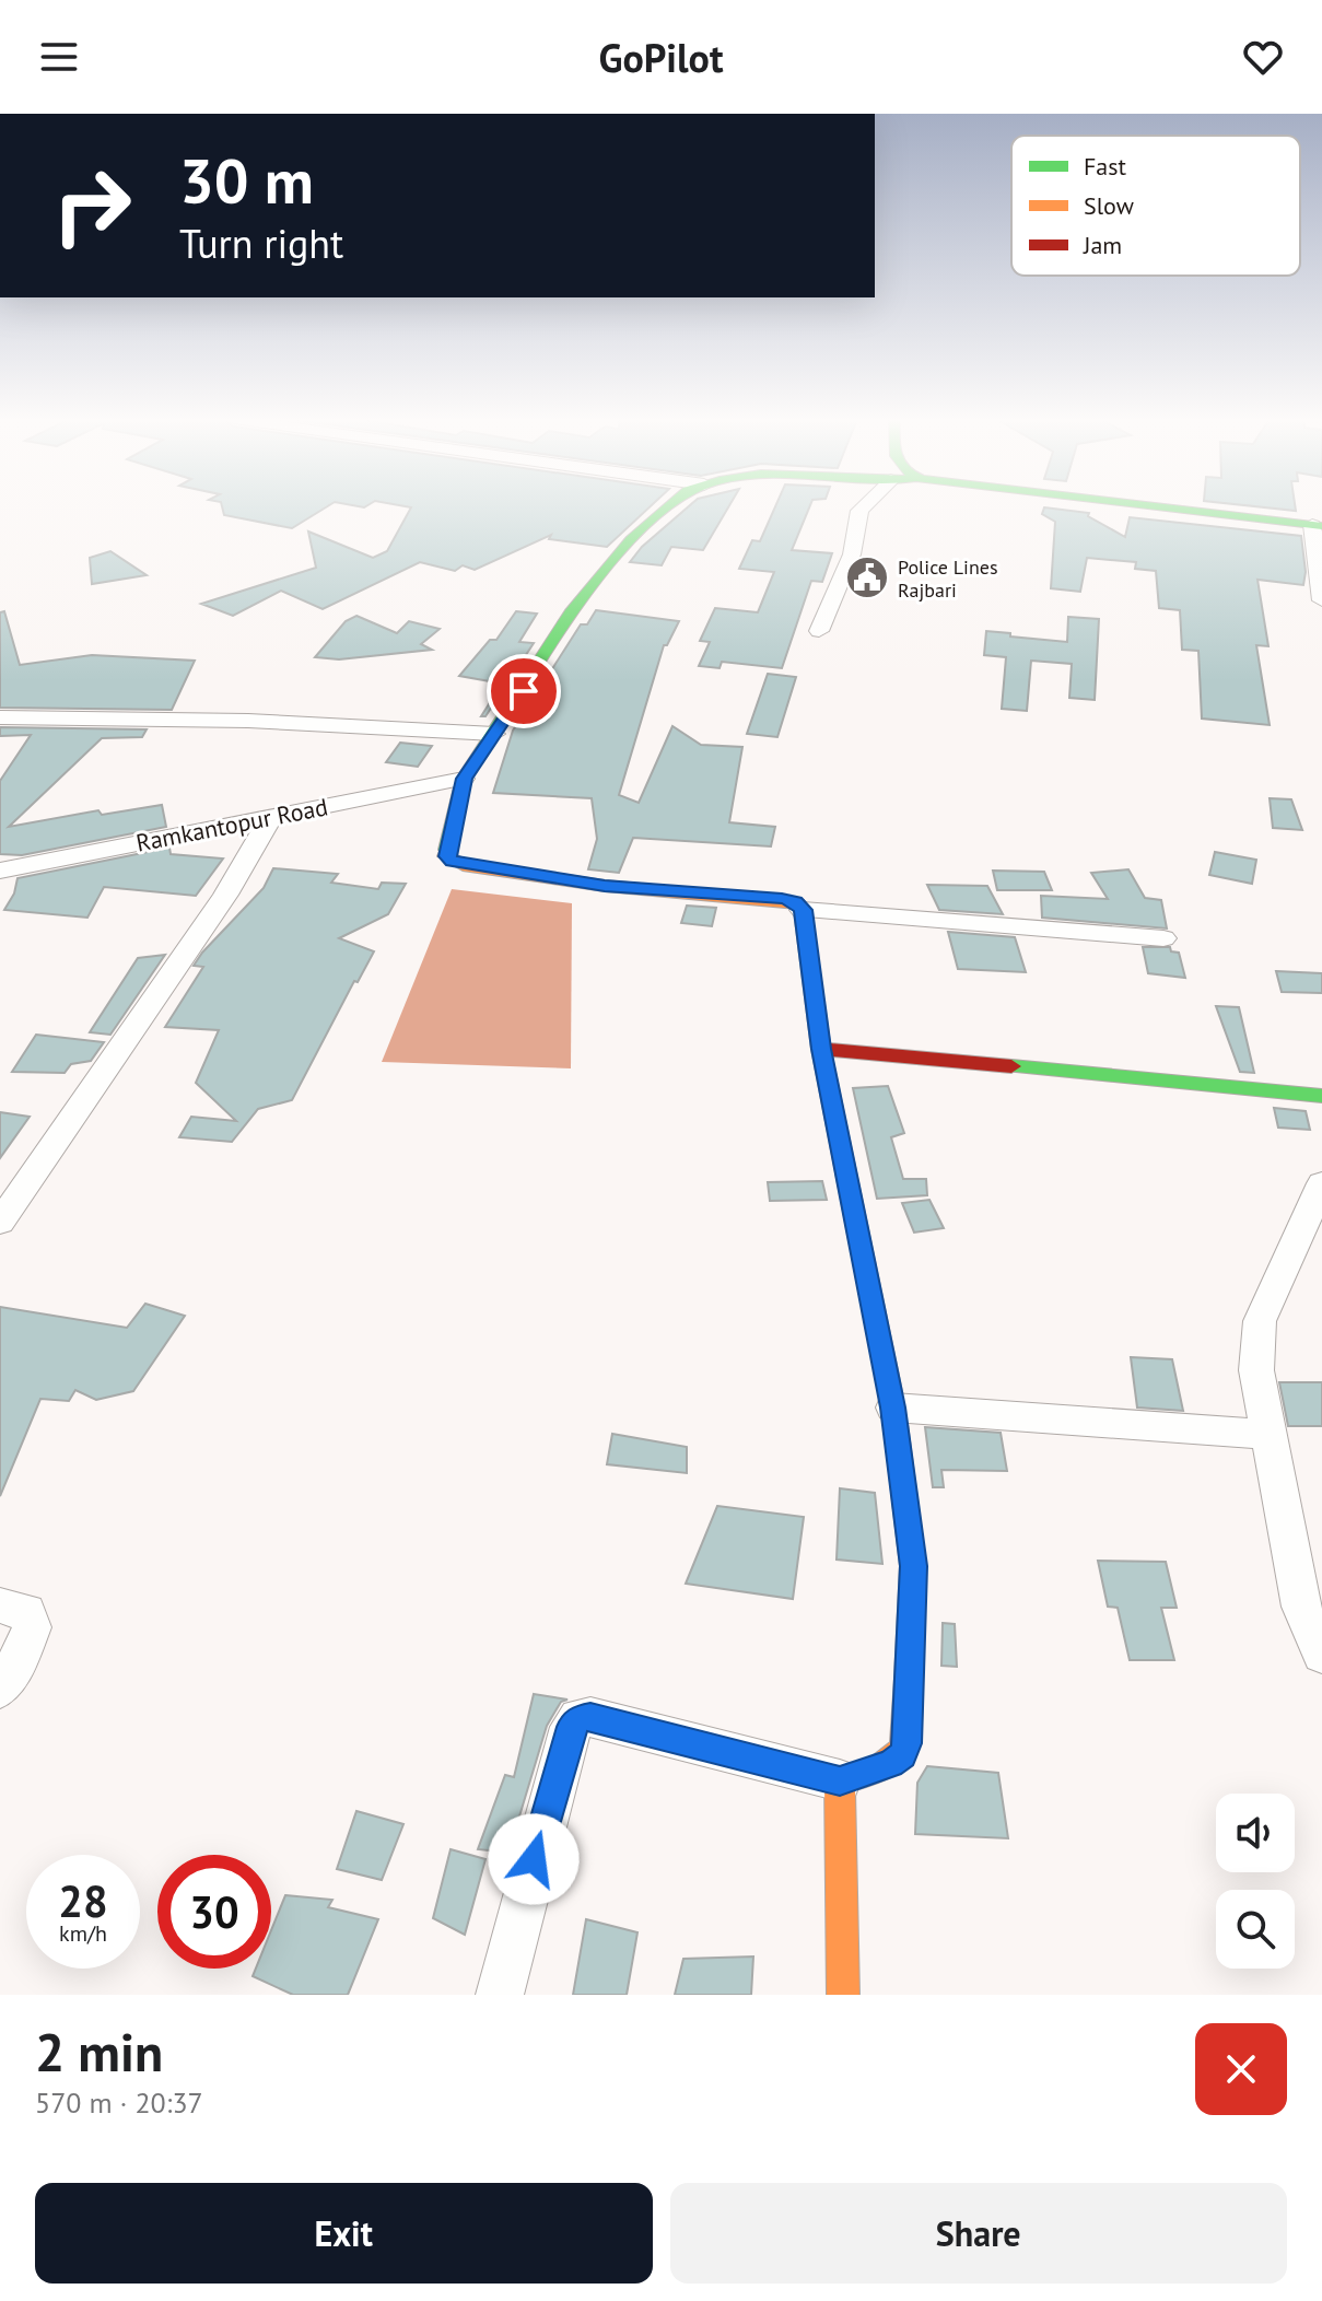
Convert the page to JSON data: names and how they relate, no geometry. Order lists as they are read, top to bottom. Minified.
{"streets":{"street":["Ramkantopur Road"]},"places":{"public building":["Police Lines Rajbari"]},"legend":["Fast","Slow","Jam"],"page":{"header":"GoPilot","turn":["30 m","Turn right"],"speed":"28 km/h","limit":"30","heading":["2 min","570 m · 20:37"],"buttons":["Exit","Share"]}}
